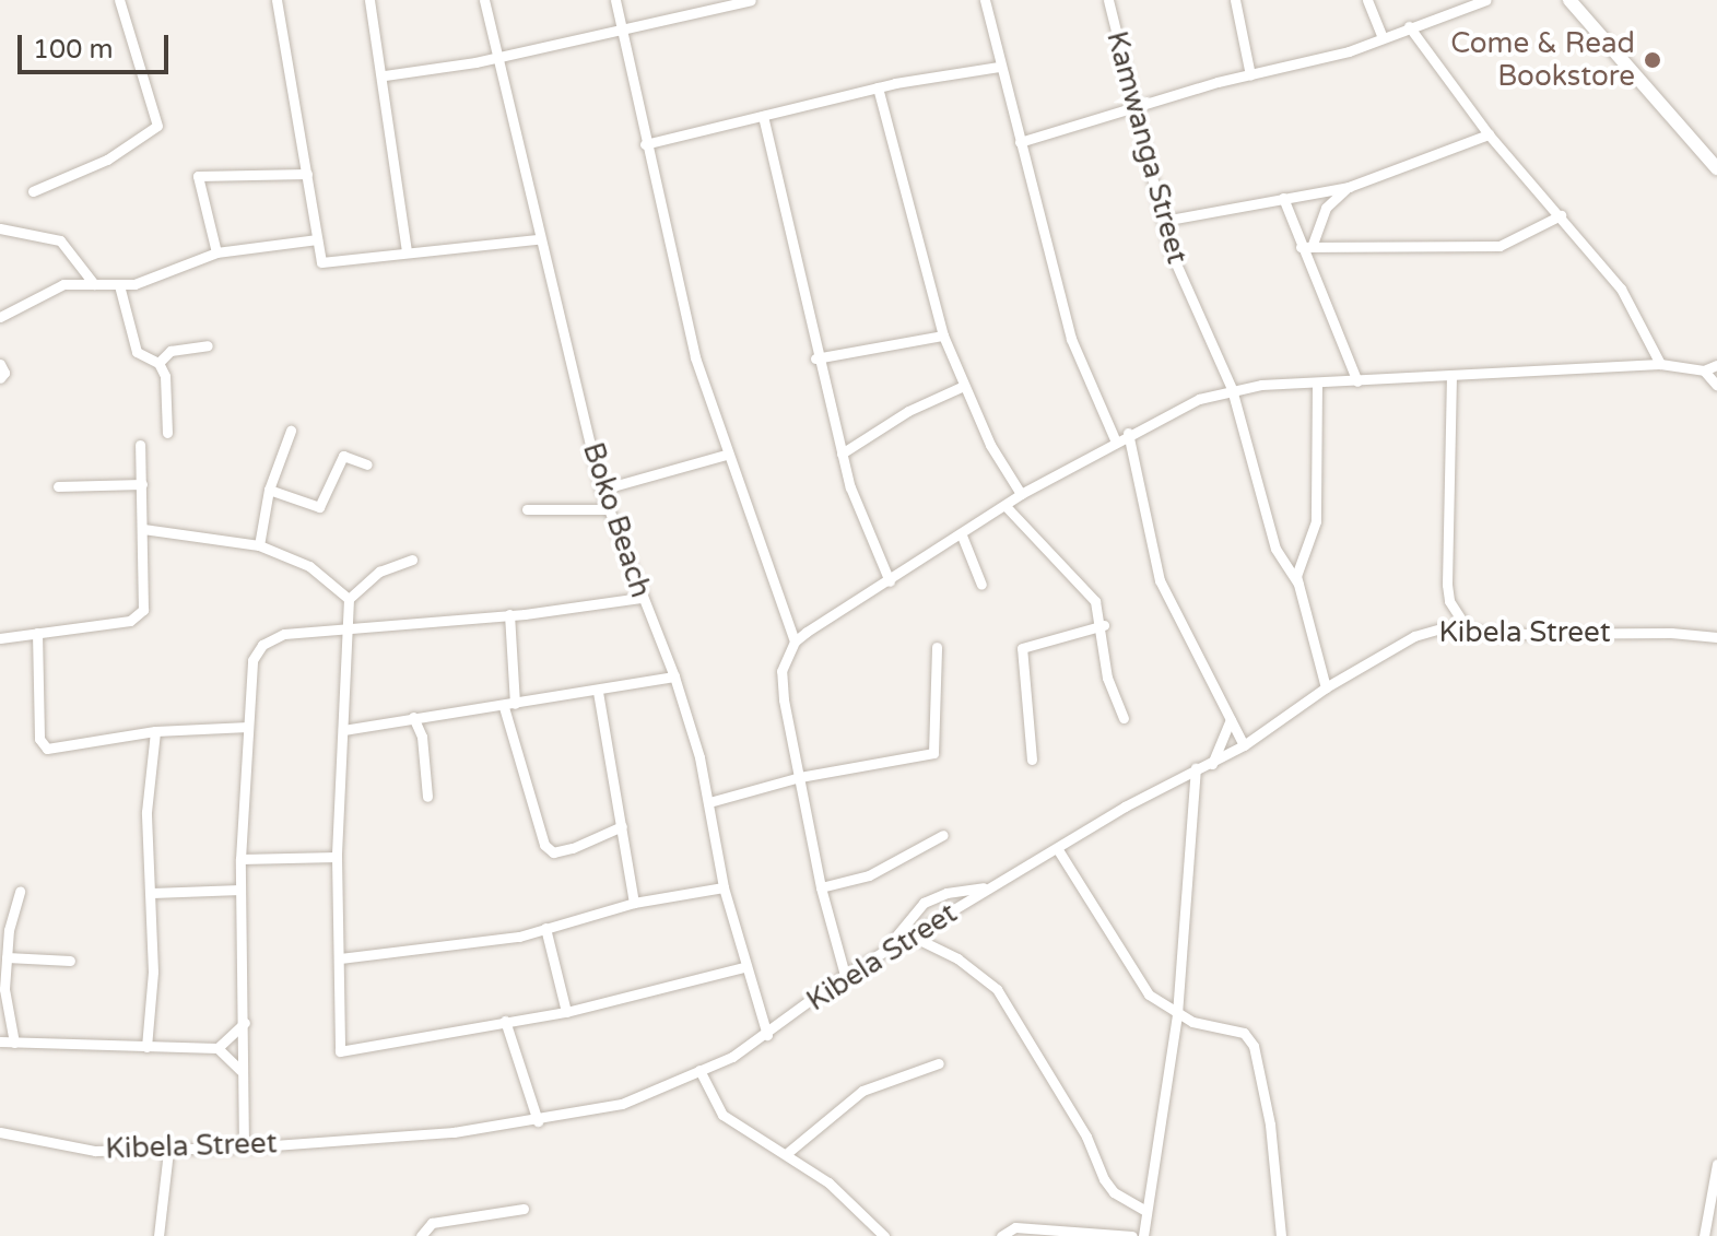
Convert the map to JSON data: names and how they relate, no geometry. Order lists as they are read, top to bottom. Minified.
{"streets":{"street":["Kamwanga Street","Boko Beach","Kibela Street"]},"crossings":[["Boko Beach","Kibela Street"]],"places":["Come & Read Bookstore"],"scale_bar":"100 m"}
